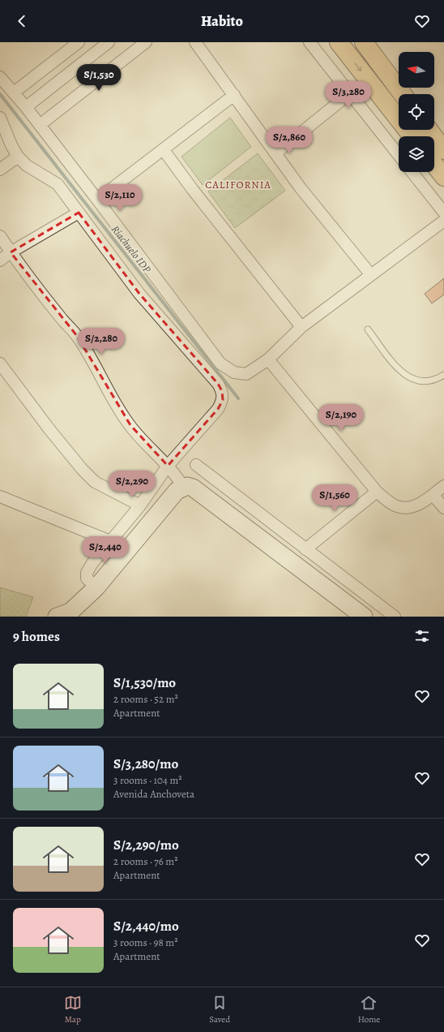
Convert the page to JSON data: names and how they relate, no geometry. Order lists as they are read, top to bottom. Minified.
{"districts":["CALIFORNIA"],"water":["Riachuelo IDP"],"north":"left","page":{"header":"Habito","price":["S/1,530","S/3,280","S/2,860","S/2,110","S/2,280","S/2,190","S/2,290","S/1,560","S/2,440"],"heading":"9 homes","list":[{"name":"S/1,530/mo","note":"2 rooms · 52 m² · Apartment"},{"name":"S/3,280/mo","note":"3 rooms · 104 m² · Avenida Anchoveta"},{"name":"S/2,290/mo","note":"2 rooms · 76 m² · Apartment"},{"name":"S/2,440/mo","note":"3 rooms · 98 m² · Apartment"}],"tabs":["Map","Saved","Home"]}}
